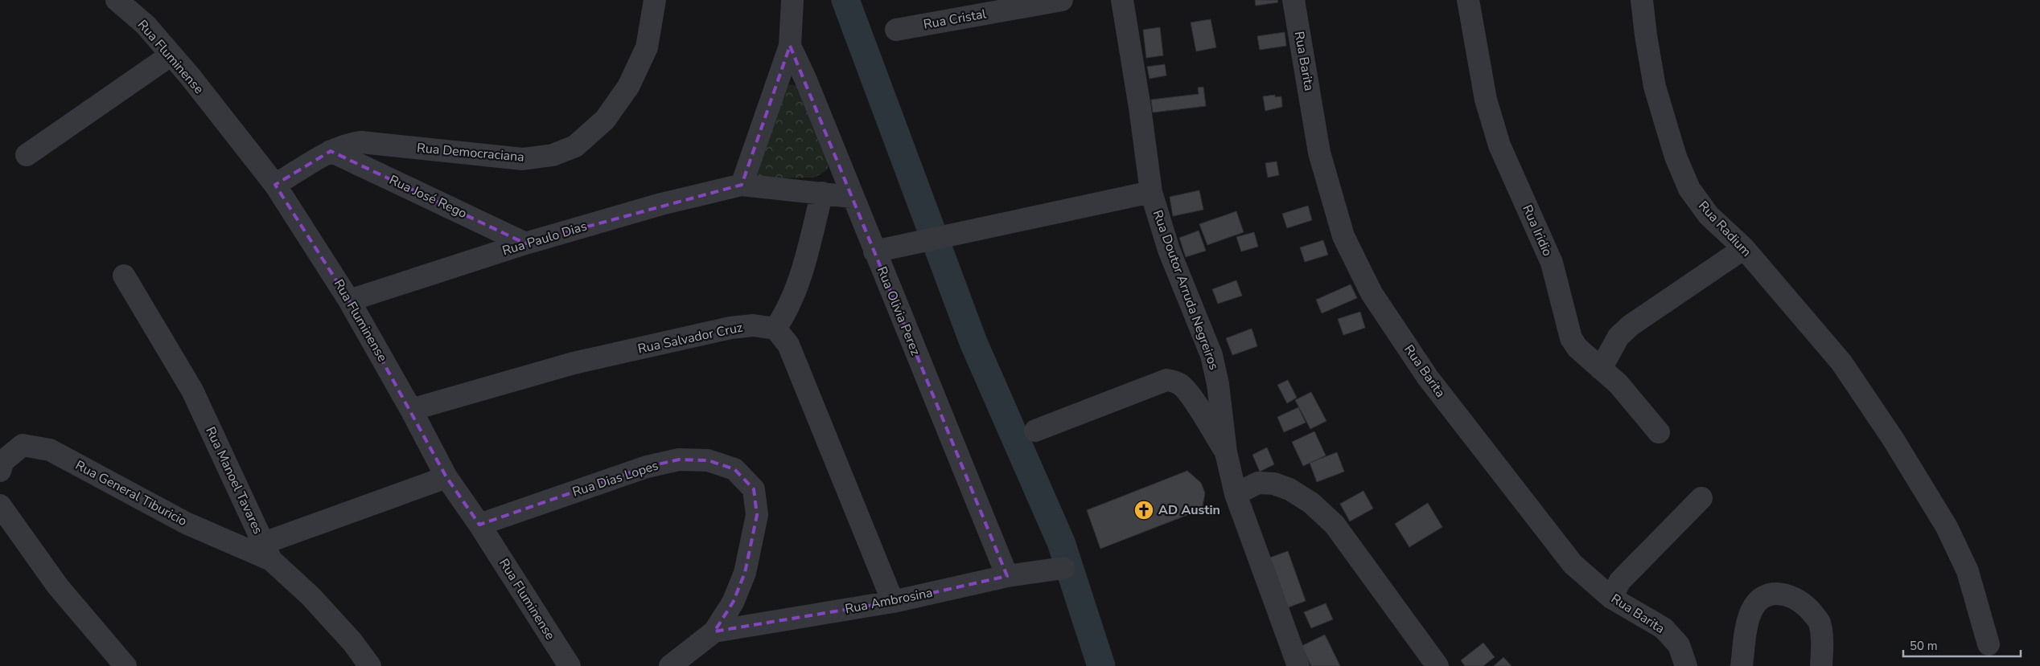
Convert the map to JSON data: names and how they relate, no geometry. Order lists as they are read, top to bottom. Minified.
{"streets":{"street":["Rua Cristal","Rua Fluminense","Rua Barita","Rua Democraciana","Rua José Rego","Rua Radium","Rua Iridio","Rua Paulo Dias","Rua Doutor Arruda Negreiros","Rua Olivia Perez","Rua Salvador Cruz","Rua Dias Lopes","Rua Manoel Tavares","Rua General Tiburicio","Rua Ambrosina"]},"crossings":[["Rua Fluminense","Rua Democraciana"],["Rua Fluminense","Rua Paulo Dias"],["Rua Fluminense","Rua Salvador Cruz"],["Rua Fluminense","Rua Dias Lopes"],["Rua Democraciana","Rua José Rego"],["Rua José Rego","Rua Paulo Dias"],["Rua Paulo Dias","Rua Olivia Perez"],["Rua Olivia Perez","Rua Ambrosina"],["Rua Dias Lopes","Rua Ambrosina"],["Rua Manoel Tavares","Rua General Tiburicio"]],"places":{"church":["AD Austin"]},"scale_bar":"50 m"}
